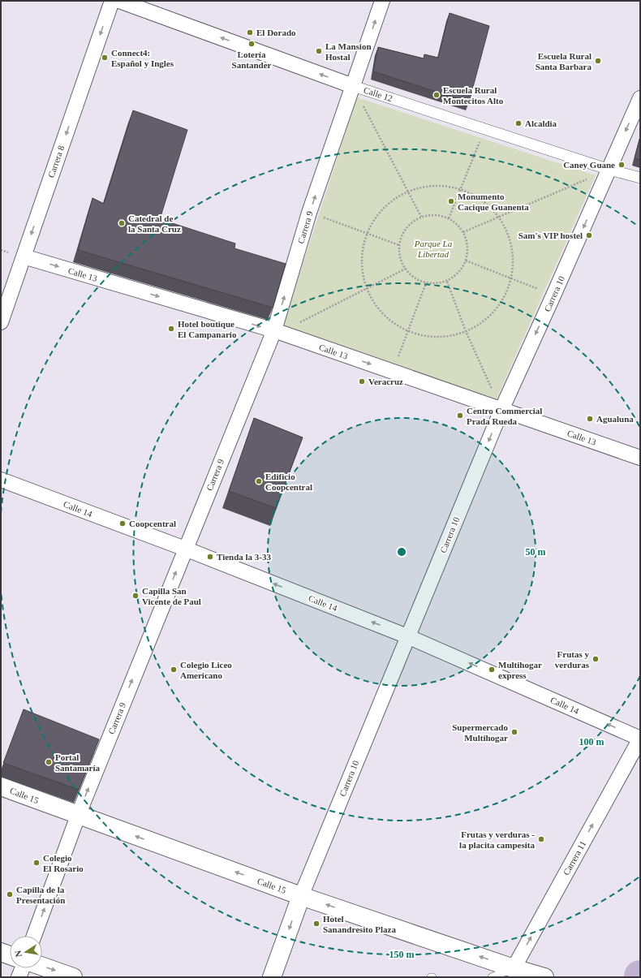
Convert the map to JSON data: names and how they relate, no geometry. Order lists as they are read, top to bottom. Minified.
{"streets":{"street":["Calle 12","Carrera 8","Carrera 9","Calle 13","Carrera 10","Calle 14","Calle 15","Carrera 11"]},"crossings":[["Calle 12","Carrera 9"],["Calle 12","Carrera 10"],["Carrera 8","Calle 13"],["Carrera 9","Calle 13"],["Carrera 9","Calle 14"],["Carrera 9","Calle 15"],["Calle 13","Carrera 10"],["Carrera 10","Calle 14"],["Carrera 10","Calle 15"],["Calle 14","Carrera 11"],["Calle 15","Carrera 11"]],"one_way":["Calle 12","Carrera 8","Carrera 9","Calle 13","Carrera 10","Calle 14","Calle 15","Carrera 11"],"parks":["Parque La Libertad"],"places":["El Dorado","Lotería Santander","La Mansion Hostal","Connect4: Español y Ingles","Escuela Rural Santa Barbara","Escuela Rural Montecitos Alto","Alcaldia","Caney Guane","Monumento Cacique Guanenta","Catedral de la Santa Cruz","Sam's VIP hostel","Hotel boutique El Campanario","Veracruz","Centro Commercial Prada Rueda","Agualuna","Edificio Coopcentral","Coopcentral","Tienda la 3-33","Capilla San Vicente de Paul","Frutas y verduras","Colegio Liceo Americano","Multihogar express","Supermercado Multihogar","Portal Santamaría","Frutas y verduras - la placita campesita","Colegio El Rosario","Capilla de la Presentación","Hotel Sanandresito Plaza"],"north":"left","rings":["50 m","100 m","150 m"]}
